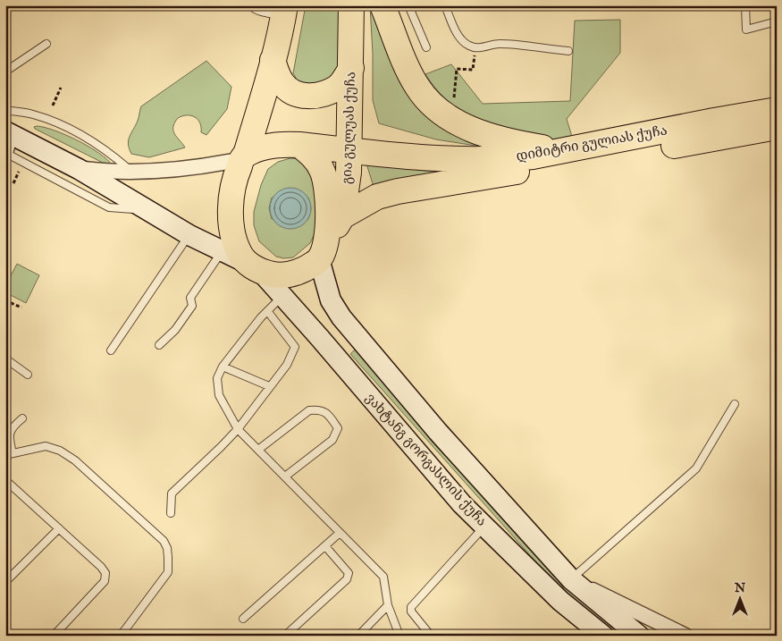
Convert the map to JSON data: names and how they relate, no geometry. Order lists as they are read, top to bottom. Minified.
{"streets":{"highway":["გია გულუას ქუჩა","დიმიტრი გულიას ქუჩა"],"street":["ვახტანგ გორგასლის ქუჩა"]},"crossings":[["გია გულუას ქუჩა","დიმიტრი გულიას ქუჩა"],["გია გულუას ქუჩა","ვახტანგ გორგასლის ქუჩა"],["დიმიტრი გულიას ქუჩა","ვახტანგ გორგასლის ქუჩა"]],"north":"top"}
